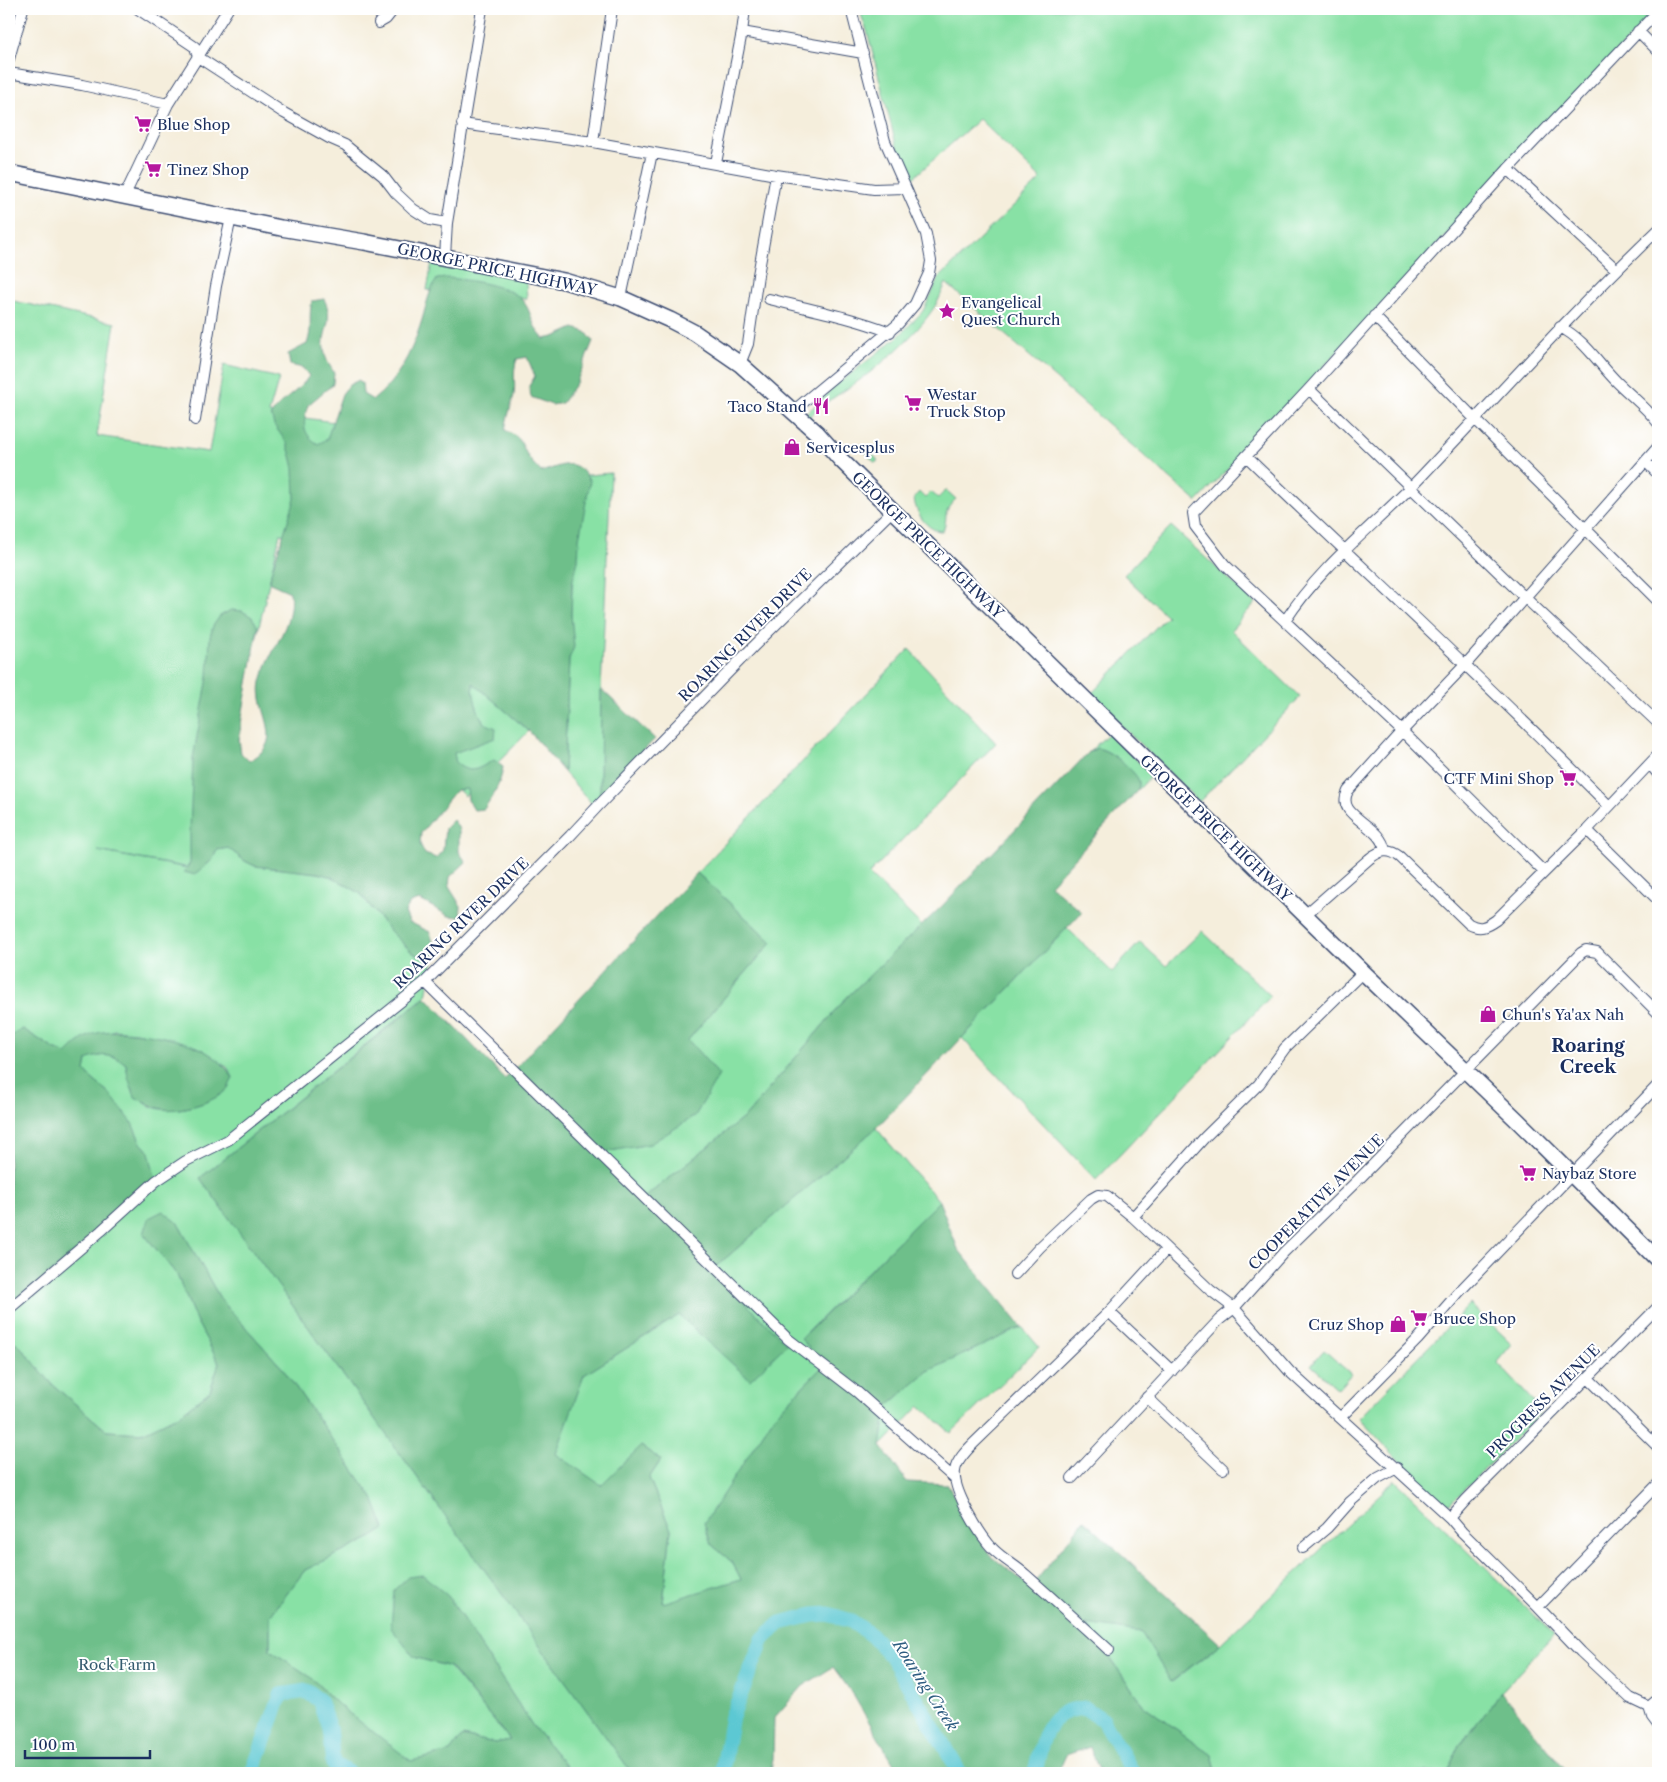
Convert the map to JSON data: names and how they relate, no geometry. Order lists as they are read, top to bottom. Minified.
{"streets":{"highway":["GEORGE PRICE HIGHWAY"],"street":["ROARING RIVER DRIVE","COOPERATIVE AVENUE","PROGRESS AVENUE"]},"crossings":[["GEORGE PRICE HIGHWAY","ROARING RIVER DRIVE"],["GEORGE PRICE HIGHWAY","COOPERATIVE AVENUE"]],"districts":["Roaring Creek"],"water":["Roaring Creek"],"parks":["Rock Farm"],"places":{"supermarket":["Blue Shop","Tinez Shop","Westar Truck Stop","CTF Mini Shop","Naybaz Store","Bruce Shop"],"place":["Evangelical Quest Church"],"restaurant":["Taco Stand"],"shop":["Servicesplus","Chun's Ya'ax Nah","Cruz Shop"]},"scale_bar":"100 m"}
